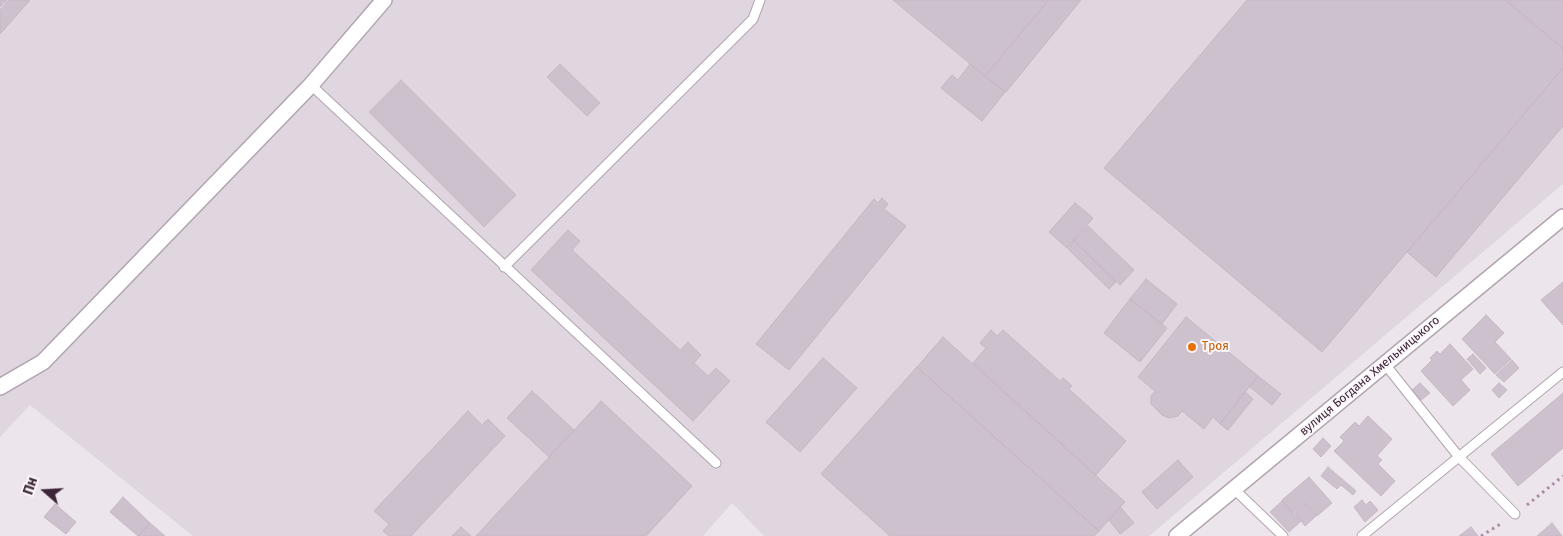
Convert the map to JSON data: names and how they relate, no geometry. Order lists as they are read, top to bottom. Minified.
{"streets":{"street":["вулиця Богдана Хмельницького"]},"places":["Троя"],"north":"left"}
